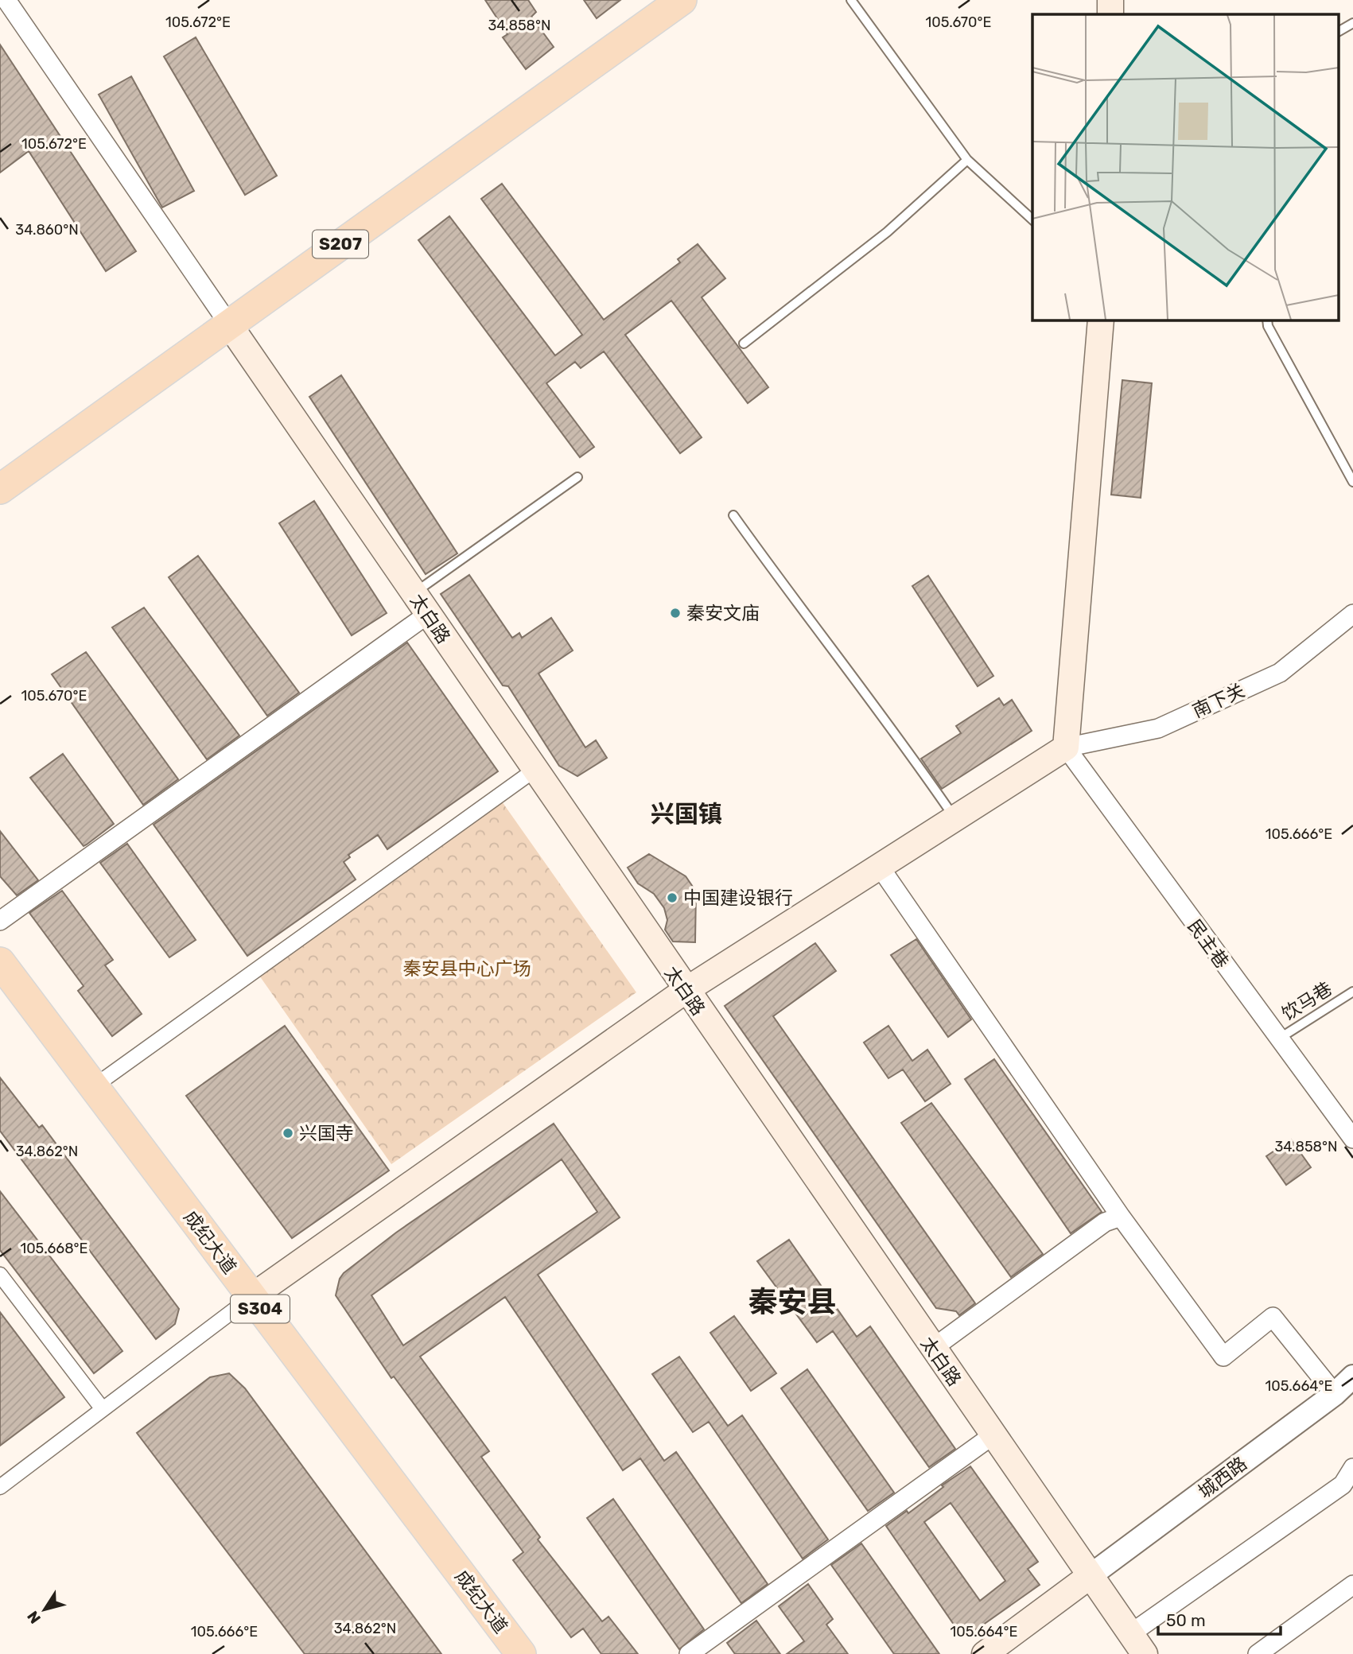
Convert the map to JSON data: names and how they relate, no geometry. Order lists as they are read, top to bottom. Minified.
{"streets":{"main road":["S207","太白路","成纪大道","S304"],"street":["南下关","民主巷","城西路"],"lane":["饮马巷"]},"crossings":[["S207","太白路"],["太白路","城西路"],["南下关","民主巷"],["民主巷","饮马巷"]],"districts":["兴国镇","秦安县"],"parks":["秦安县中心广场"],"places":["秦安文庙","中国建设银行","兴国寺"],"scale_bar":"50 m","north":"bottom left","coordinates":["105.672°E","105.670°E","34.858°N","34.860°N","105.666°E","34.862°N","105.668°E","105.664°E"]}
